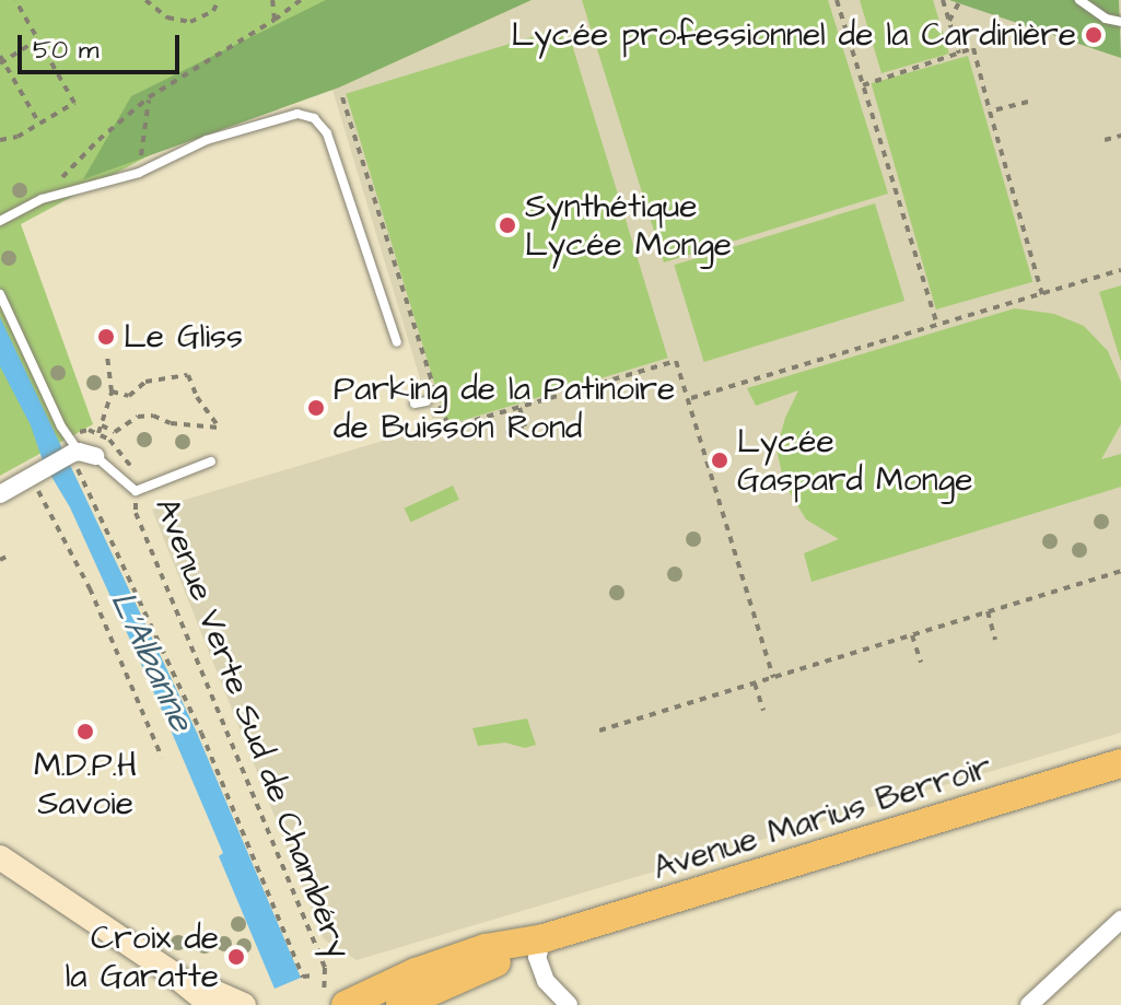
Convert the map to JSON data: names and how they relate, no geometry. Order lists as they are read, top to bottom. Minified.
{"streets":{"main road":["Avenue Marius Berroir"],"path":["Avenue Verte Sud de Chambéry"]},"water":["L'Albanne"],"places":["Lycée professionnel de la Cardinière","Synthétique Lycée Monge","Le Gliss","Parking de la Patinoire de Buisson Rond","Lycée Gaspard Monge","M.D.P.H Savoie","Croix de la Garatte"],"scale_bar":"50 m"}
